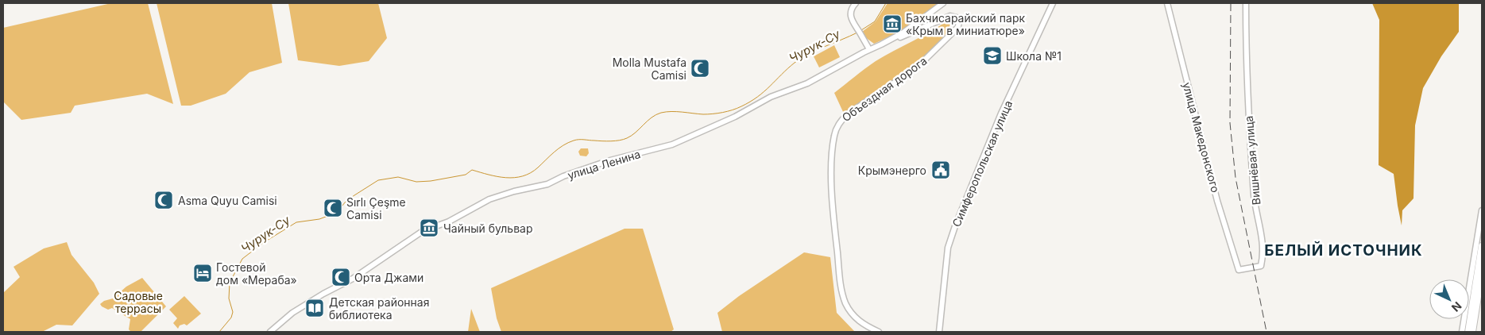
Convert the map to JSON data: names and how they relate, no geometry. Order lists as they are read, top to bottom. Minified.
{"streets":{"main road":["Объездная дорога","улица Македонского","Вишнёвая улица","Симферопольская улица","улица Ленина"]},"crossings":[["Объездная дорога","улица Ленина"],["улица Македонского","Вишнёвая улица"]],"districts":["БЕЛЫЙ ИСТОЧНИК"],"water":["Чурук-Су"],"parks":["Садовые террасы"],"places":{"museum":["Бахчисарайский парк «Крым в миниатюре»","Чайный бульвар"],"school or university":["Школа №1"],"mosque":["Molla Mustafa Camisi","Asma Quyu Camisi","Sırlı Çeşme Camisi","Орта Джами"],"public building":["Крымэнерго"],"hotel":["Гостевой дом «Мераба»"],"library":["Детская районная библиотека"]},"north":"bottom right"}
